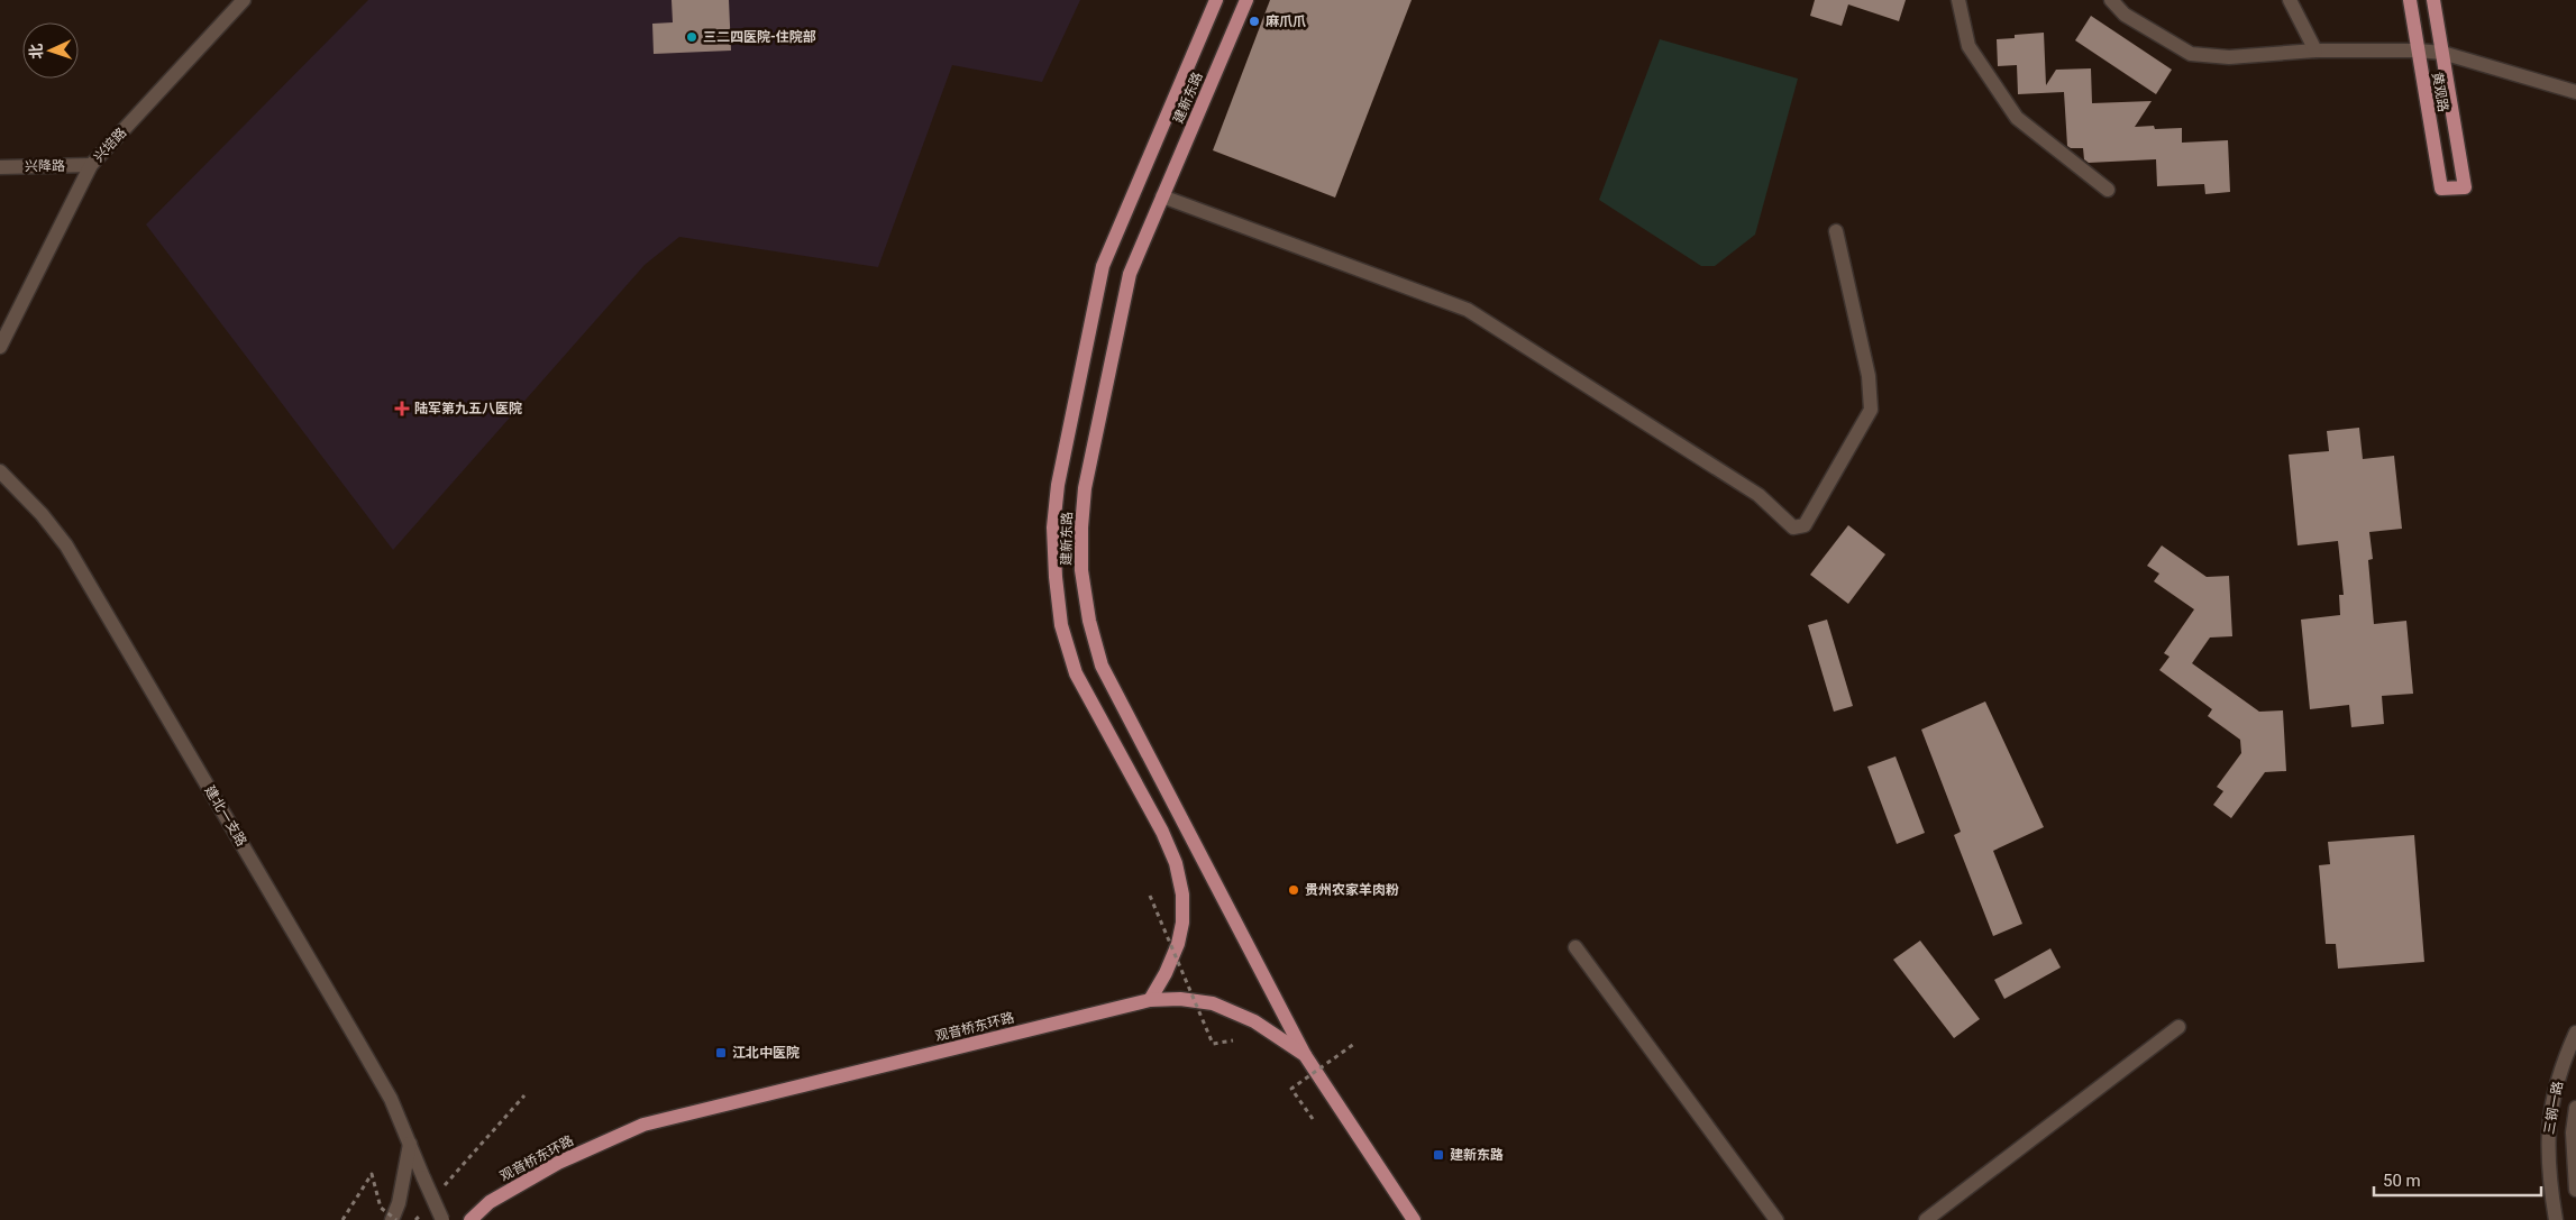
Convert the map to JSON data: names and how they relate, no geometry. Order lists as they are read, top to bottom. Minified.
{"streets":{"main road":["黄观路","建新东路","观音桥东环路"],"street":["兴培路","兴降路","建北一支路","三钢一路"]},"crossings":[["建新东路","观音桥东环路"],["兴培路","兴降路"]],"places":{"other":["麻爪爪","三二四医院-住院部","贵州农家羊肉粉"],"health":["陆军第九五八医院"],"transit":["江北中医院","建新东路"]},"scale_bar":"50 m","north":"left"}
